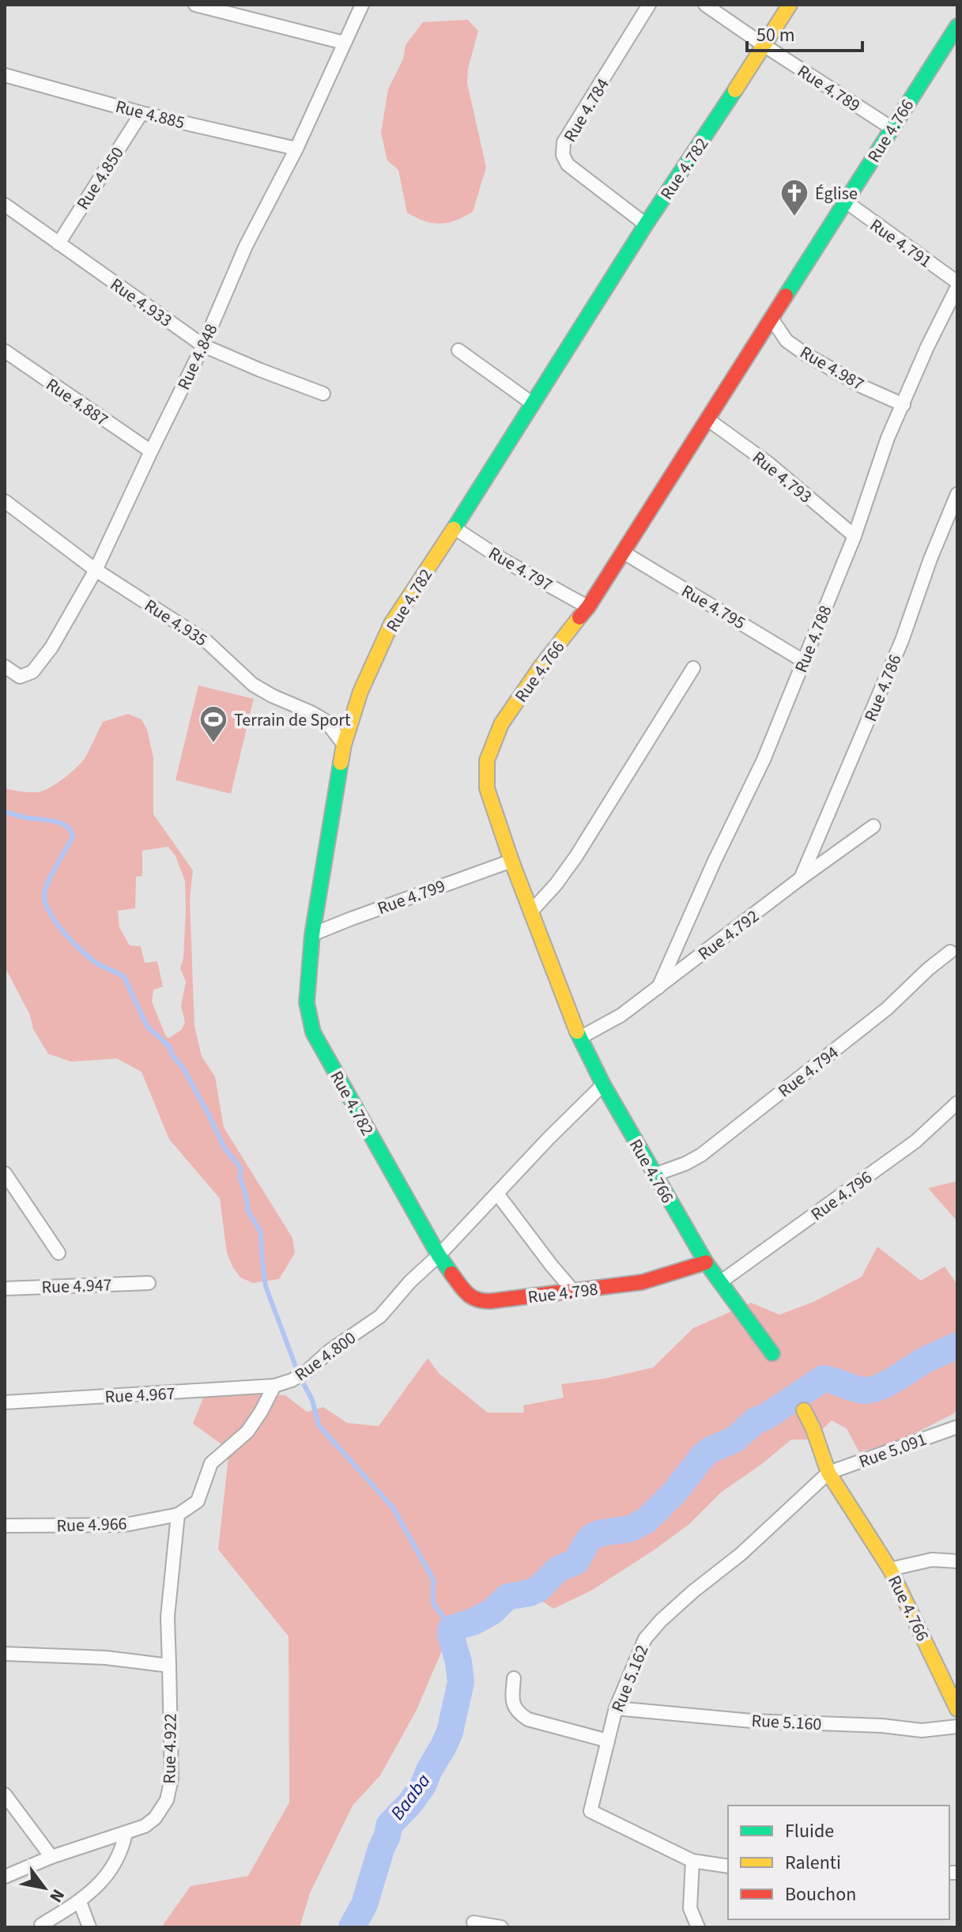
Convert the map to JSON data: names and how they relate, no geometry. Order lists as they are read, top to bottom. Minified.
{"streets":{"street":["Rue 4.789","Rue 4.784","Rue 4.885","Rue 4.766","Rue 4.782","Rue 4.850","Rue 4.791","Rue 4.933","Rue 4.848","Rue 4.987","Rue 4.887","Rue 4.793","Rue 4.797","Rue 4.795","Rue 4.935","Rue 4.788","Rue 4.786","Rue 4.799","Rue 4.792","Rue 4.794","Rue 4.796","Rue 4.947","Rue 4.798","Rue 4.800","Rue 4.967","Rue 5.091","Rue 4.966","Rue 5.162","Rue 5.160","Rue 4.922"]},"crossings":[["Rue 4.789","Rue 4.766"],["Rue 4.789","Rue 4.782"],["Rue 4.784","Rue 4.782"],["Rue 4.885","Rue 4.850"],["Rue 4.885","Rue 4.848"],["Rue 4.766","Rue 4.791"],["Rue 4.766","Rue 4.987"],["Rue 4.766","Rue 4.793"],["Rue 4.766","Rue 4.797"],["Rue 4.766","Rue 4.795"],["Rue 4.766","Rue 4.799"],["Rue 4.766","Rue 4.792"],["Rue 4.766","Rue 4.794"],["Rue 4.766","Rue 4.796"],["Rue 4.766","Rue 4.798"],["Rue 4.766","Rue 4.800"],["Rue 4.766","Rue 5.091"],["Rue 4.766","Rue 5.162"],["Rue 4.782","Rue 4.797"],["Rue 4.782","Rue 4.935"],["Rue 4.782","Rue 4.799"],["Rue 4.782","Rue 4.798"],["Rue 4.782","Rue 4.800"],["Rue 4.850","Rue 4.933"],["Rue 4.791","Rue 4.788"],["Rue 4.933","Rue 4.848"],["Rue 4.848","Rue 4.887"],["Rue 4.848","Rue 4.935"],["Rue 4.987","Rue 4.788"],["Rue 4.793","Rue 4.788"],["Rue 4.795","Rue 4.788"],["Rue 4.788","Rue 4.792"],["Rue 4.786","Rue 4.792"],["Rue 4.798","Rue 4.800"],["Rue 4.800","Rue 4.967"],["Rue 4.800","Rue 4.966"],["Rue 5.091","Rue 5.162"],["Rue 5.162","Rue 5.160"]],"water":["Baaba"],"places":{"church":["Église"],"sports":["Terrain de Sport"]},"legend":["Fluide","Ralenti","Bouchon"],"scale_bar":"50 m","north":"bottom right"}
